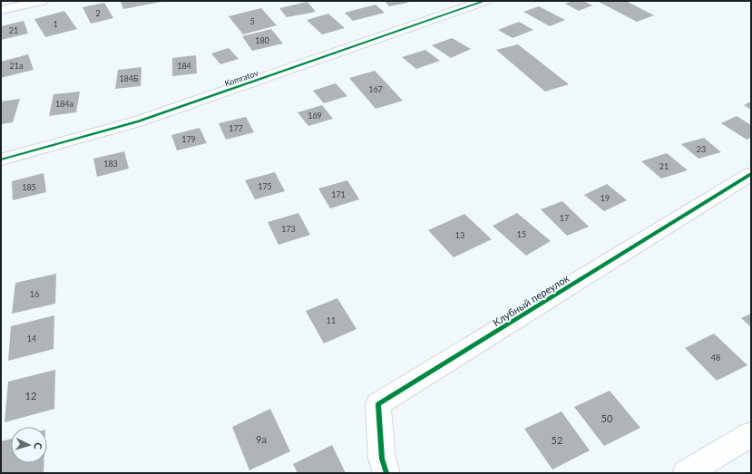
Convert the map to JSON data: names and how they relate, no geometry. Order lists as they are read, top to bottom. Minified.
{"streets":{"street":["Komratov","Клубный переулок"]},"house_numbers":["2","5","1","21","180","21а","184","184Б","167","184а","169","177","179","23","183","21","175","185","171","19","17","173","15","13","16","11","14","48","12","50","9а","52"],"north":"right"}
